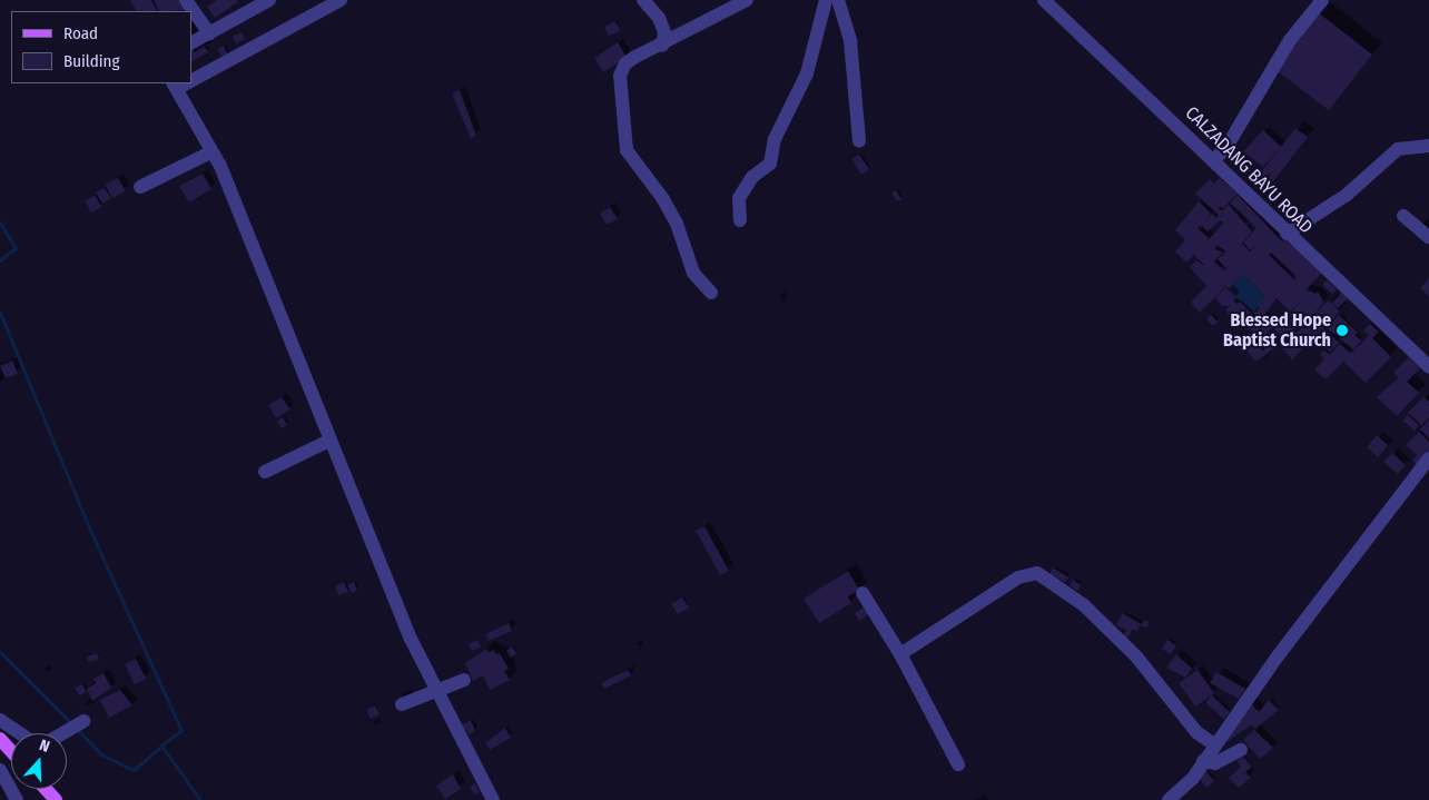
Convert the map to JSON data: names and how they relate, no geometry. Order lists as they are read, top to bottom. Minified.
{"streets":{"street":["CALZADANG BAYU ROAD"]},"places":["Blessed Hope Baptist Church"],"legend":["Road","Building"],"north":"top"}
